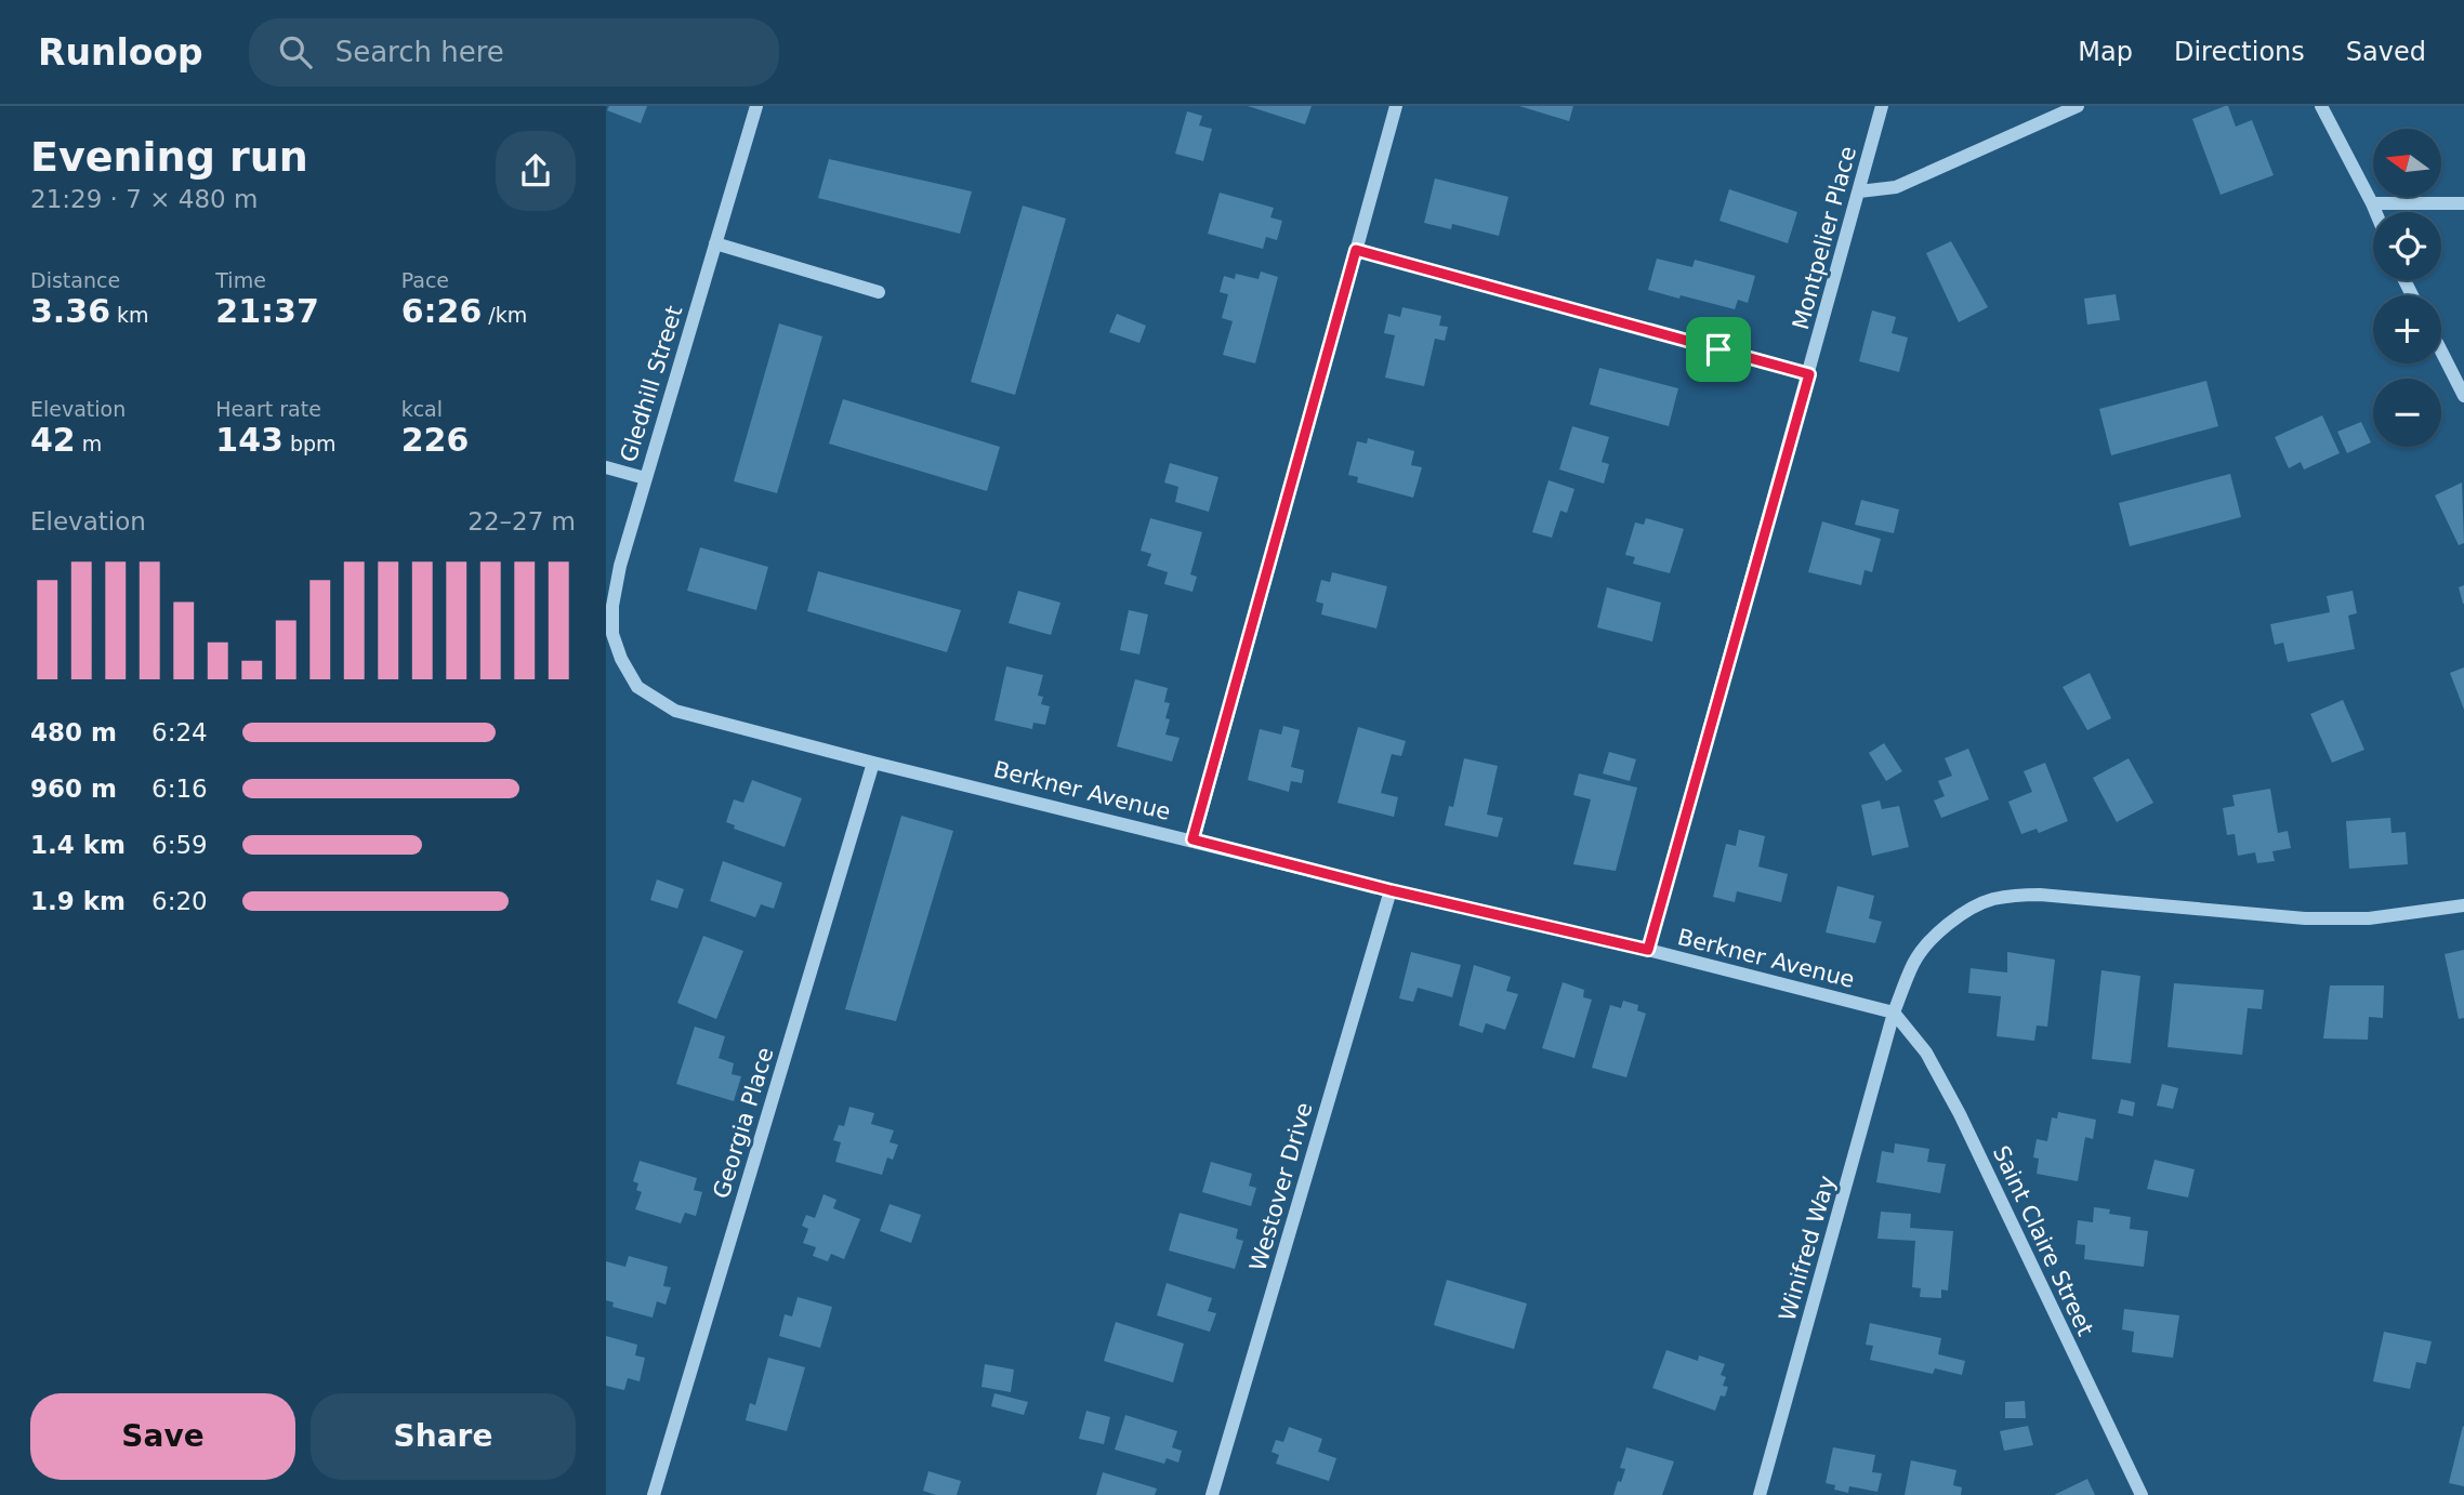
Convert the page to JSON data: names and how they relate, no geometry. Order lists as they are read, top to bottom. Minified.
{"streets":{"street":["Montpelier Place","Gledhill Street","Berkner Avenue","Georgia Place","Westover Drive","Saint Claire Street","Winifred Way"]},"crossings":[["Montpelier Place","Berkner Avenue"],["Gledhill Street","Berkner Avenue"],["Berkner Avenue","Georgia Place"],["Berkner Avenue","Westover Drive"],["Berkner Avenue","Saint Claire Street"],["Berkner Avenue","Winifred Way"],["Saint Claire Street","Winifred Way"]],"north":"left","page":{"header":"Runloop","search":"Search here","nav":["Map","Directions","Saved"],"heading":["Evening run","21:29 · 7 × 480 m"],"map_buttons":["+","−"],"stats":[["Distance","3.36 km"],["Time","21:37"],["Pace","6:26 /km"],["Elevation","42 m"],["Heart rate","143 bpm"],["kcal","226"]],"chart":["Elevation","22–27 m"],"list":[{"name":"480 m","note":"6:24"},{"name":"960 m","note":"6:16"},{"name":"1.4 km","note":"6:59"},{"name":"1.9 km","note":"6:20"}],"buttons":["Save","Share"]}}
